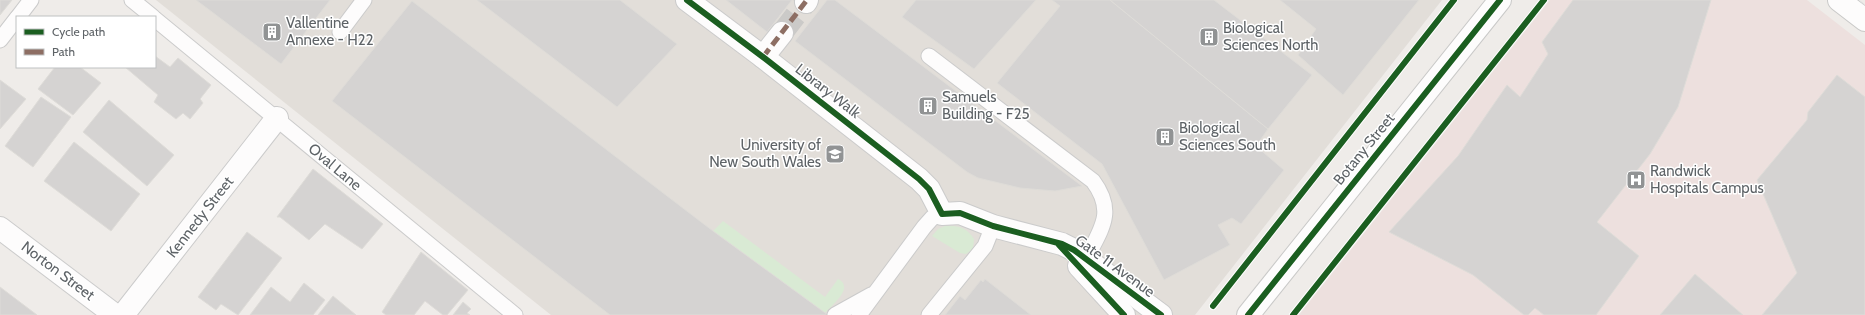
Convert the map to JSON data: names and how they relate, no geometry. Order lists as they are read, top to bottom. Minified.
{"streets":{"street":["Library Walk","Botany Street","Kennedy Street","Gate 11 Avenue","Norton Street"],"lane":["Oval Lane"]},"crossings":[["Library Walk","Gate 11 Avenue"],["Oval Lane","Kennedy Street"]],"places":{"building":["Vallentine Annexe - H22","Biological Sciences North","Samuels Building - F25","Biological Sciences South"],"school or university":["University of New South Wales"],"hospital":["Randwick Hospitals Campus"]},"legend":["Cycle path","Path"]}
